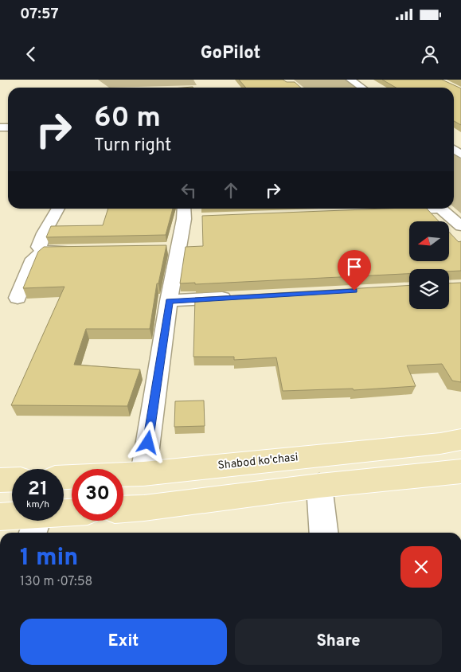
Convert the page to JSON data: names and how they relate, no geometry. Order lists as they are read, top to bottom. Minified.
{"streets":{"main road":["Shabod ko'chasi"]},"north":"left","page":{"status":"07:57","header":"GoPilot","turn":["60 m","Turn right"],"speed":"21 km/h","limit":"30","heading":["1 min","130 m · 07:58"],"buttons":["Exit","Share"]}}
